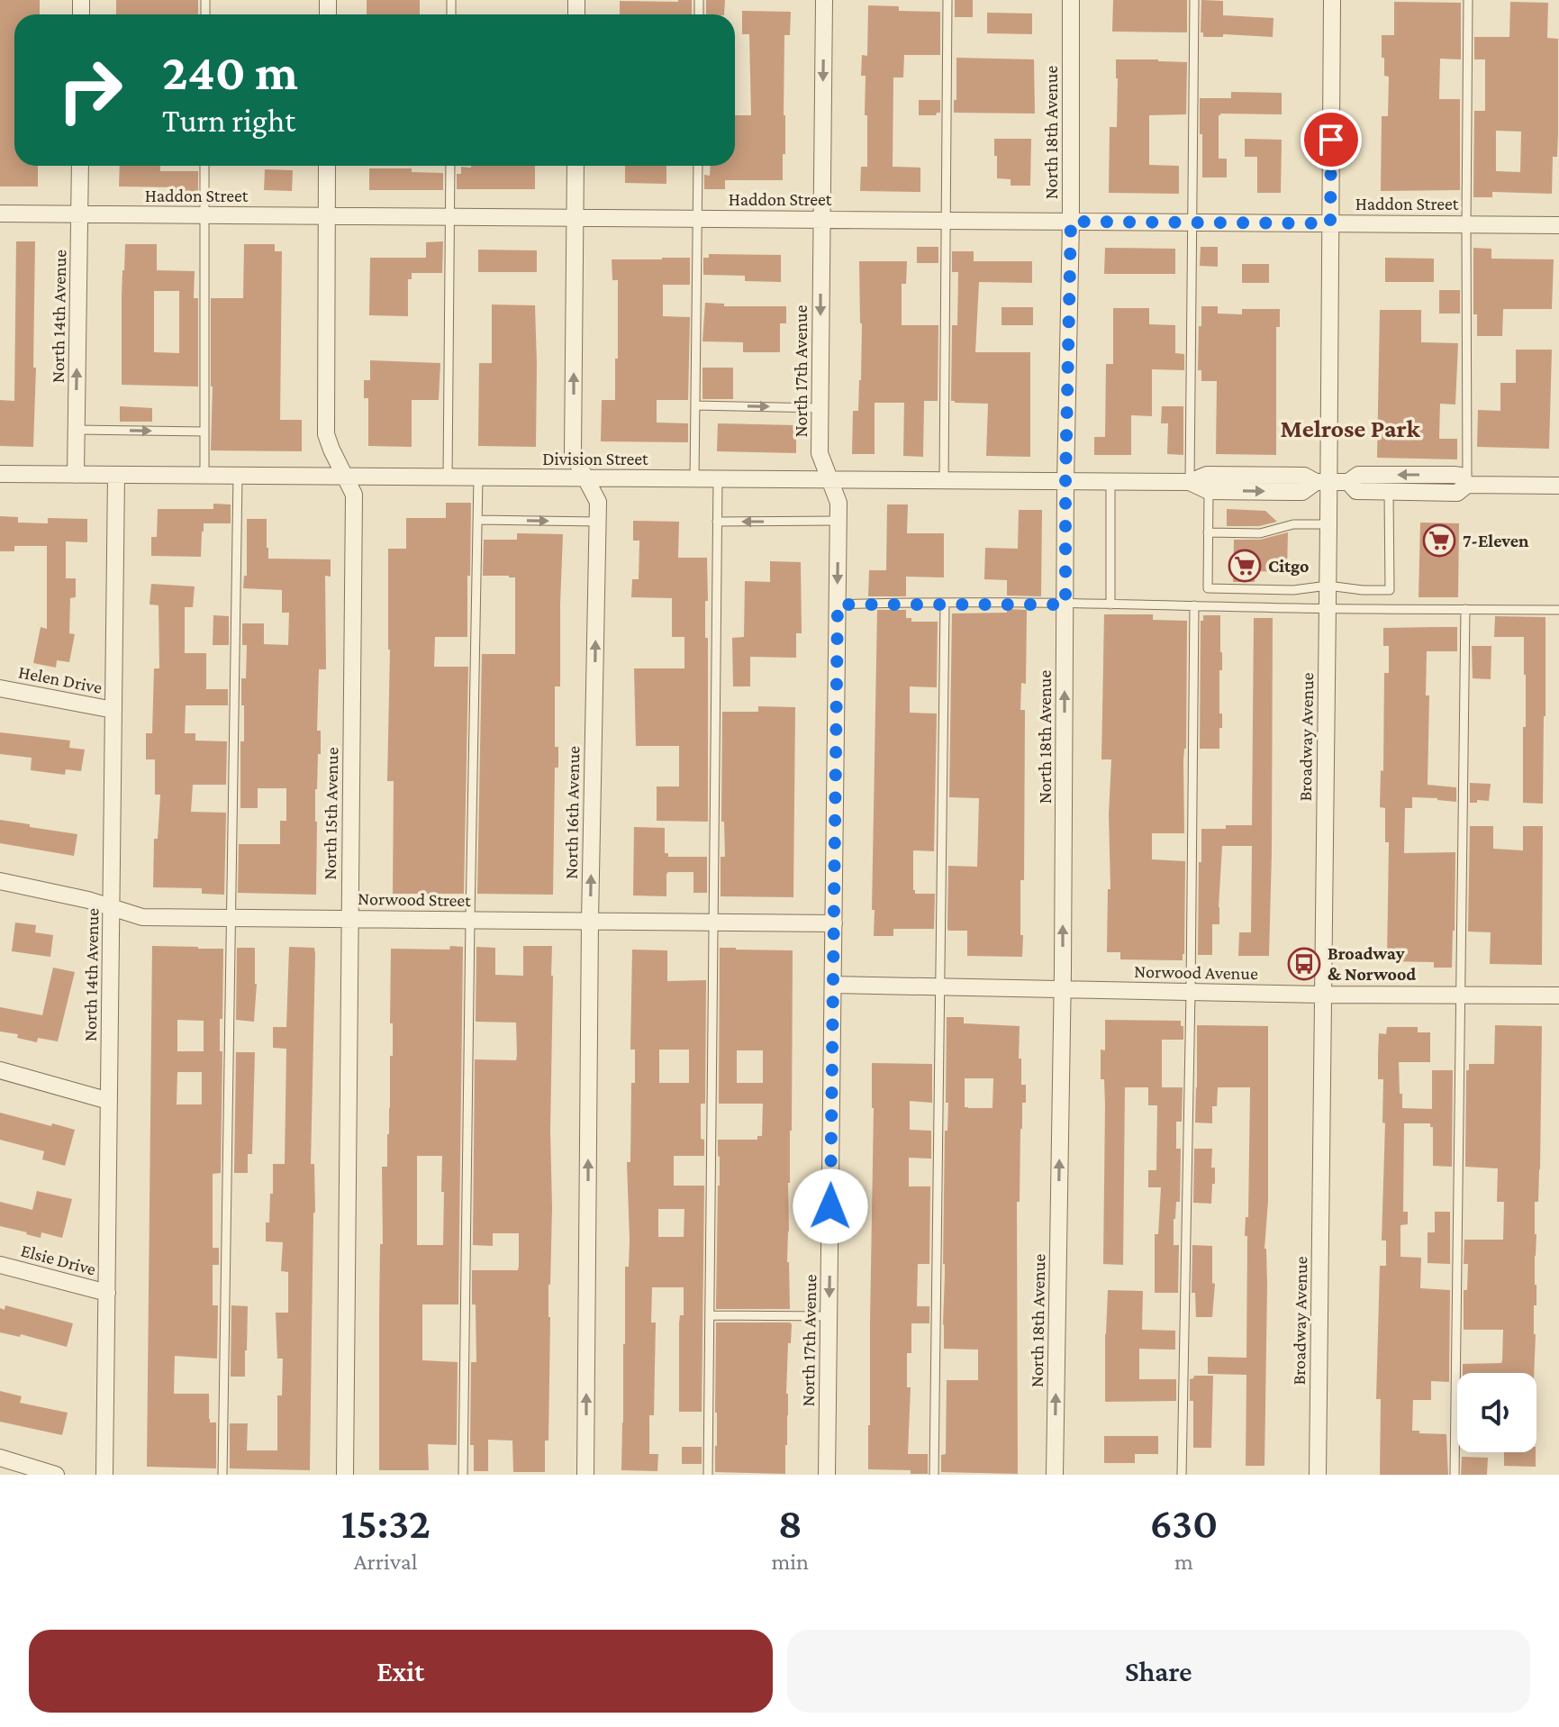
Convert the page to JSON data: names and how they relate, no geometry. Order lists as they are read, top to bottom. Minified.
{"streets":{"street":["North 18th Avenue","Haddon Street","North 14th Avenue","North 17th Avenue","Division Street","Helen Drive","Broadway Avenue","North 16th Avenue","North 15th Avenue","Norwood Street","Norwood Avenue","Elsie Drive"]},"crossings":[["North 18th Avenue","Haddon Street"],["North 18th Avenue","Division Street"],["North 18th Avenue","Norwood Avenue"],["Haddon Street","North 14th Avenue"],["Haddon Street","North 17th Avenue"],["Haddon Street","Broadway Avenue"],["Haddon Street","North 16th Avenue"],["Haddon Street","North 15th Avenue"],["North 14th Avenue","Division Street"],["North 14th Avenue","Helen Drive"],["North 14th Avenue","Norwood Street"],["North 14th Avenue","Elsie Drive"],["North 17th Avenue","Division Street"],["North 17th Avenue","Norwood Street"],["North 17th Avenue","Norwood Avenue"],["Division Street","Broadway Avenue"],["Division Street","North 16th Avenue"],["Division Street","North 15th Avenue"],["Broadway Avenue","Norwood Avenue"],["North 16th Avenue","Norwood Street"],["North 15th Avenue","Norwood Street"]],"one_way":["North 18th Avenue","North 17th Avenue","North 16th Avenue"],"districts":["Melrose Park"],"places":{"supermarket":["7-Eleven","Citgo"],"bus stop":["Broadway & Norwood"]},"page":{"turn":["240 m","Turn right"],"eta":["15:32","Arrival","8","min","630","m"],"buttons":["Exit","Share"]}}
